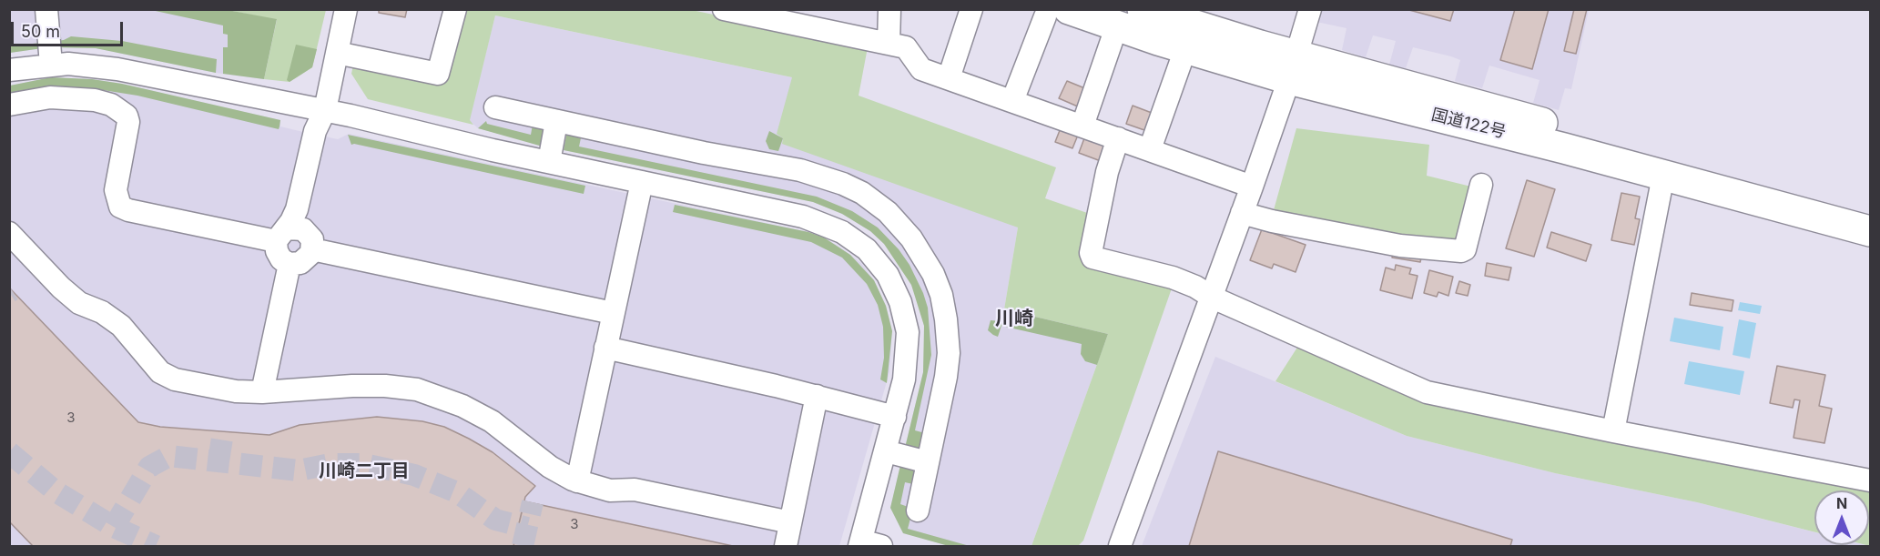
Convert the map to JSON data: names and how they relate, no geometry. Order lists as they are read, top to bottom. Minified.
{"streets":{"highway":["国道122号"]},"districts":["川崎","川崎二丁目"],"house_numbers":["3","3"],"scale_bar":"50 m","north":"top"}
